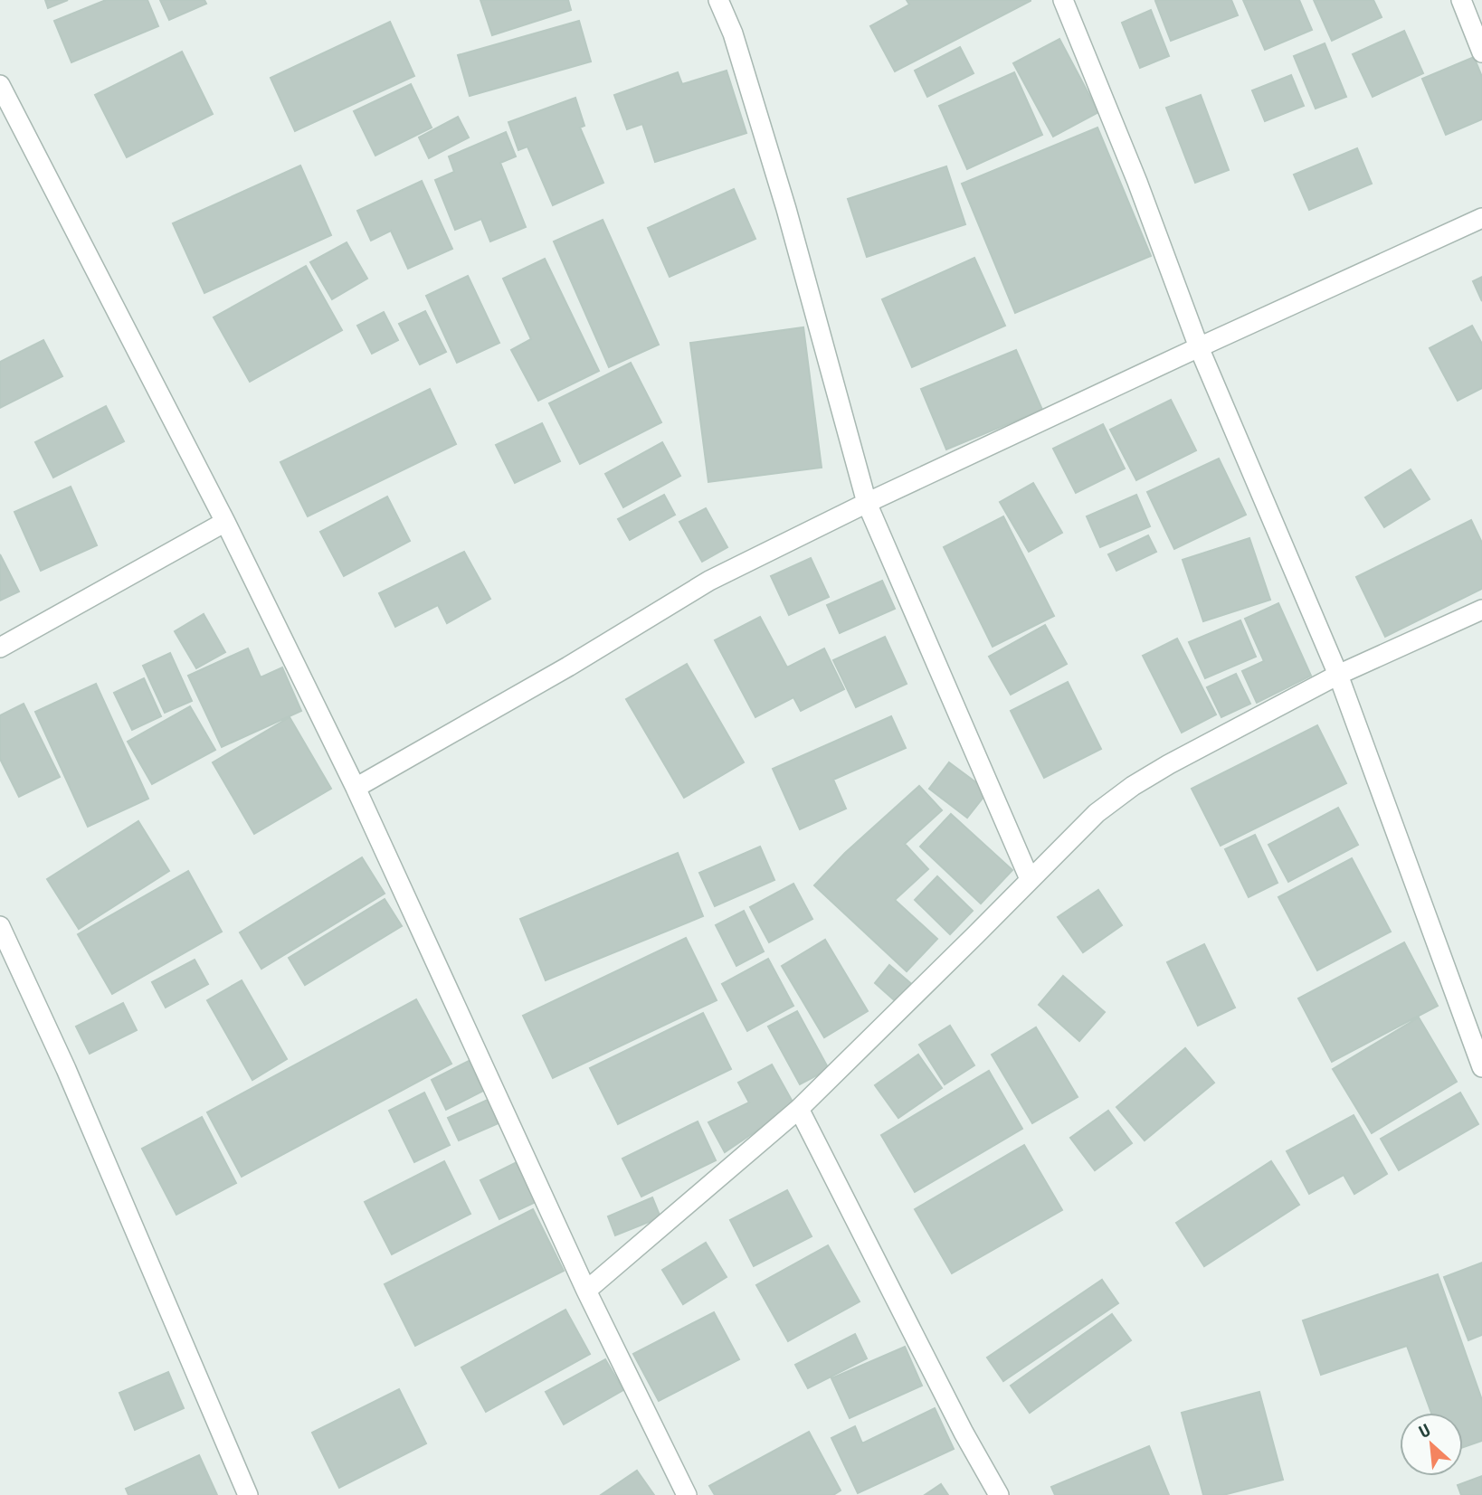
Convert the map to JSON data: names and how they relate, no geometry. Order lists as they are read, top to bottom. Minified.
{"north":"top left"}
